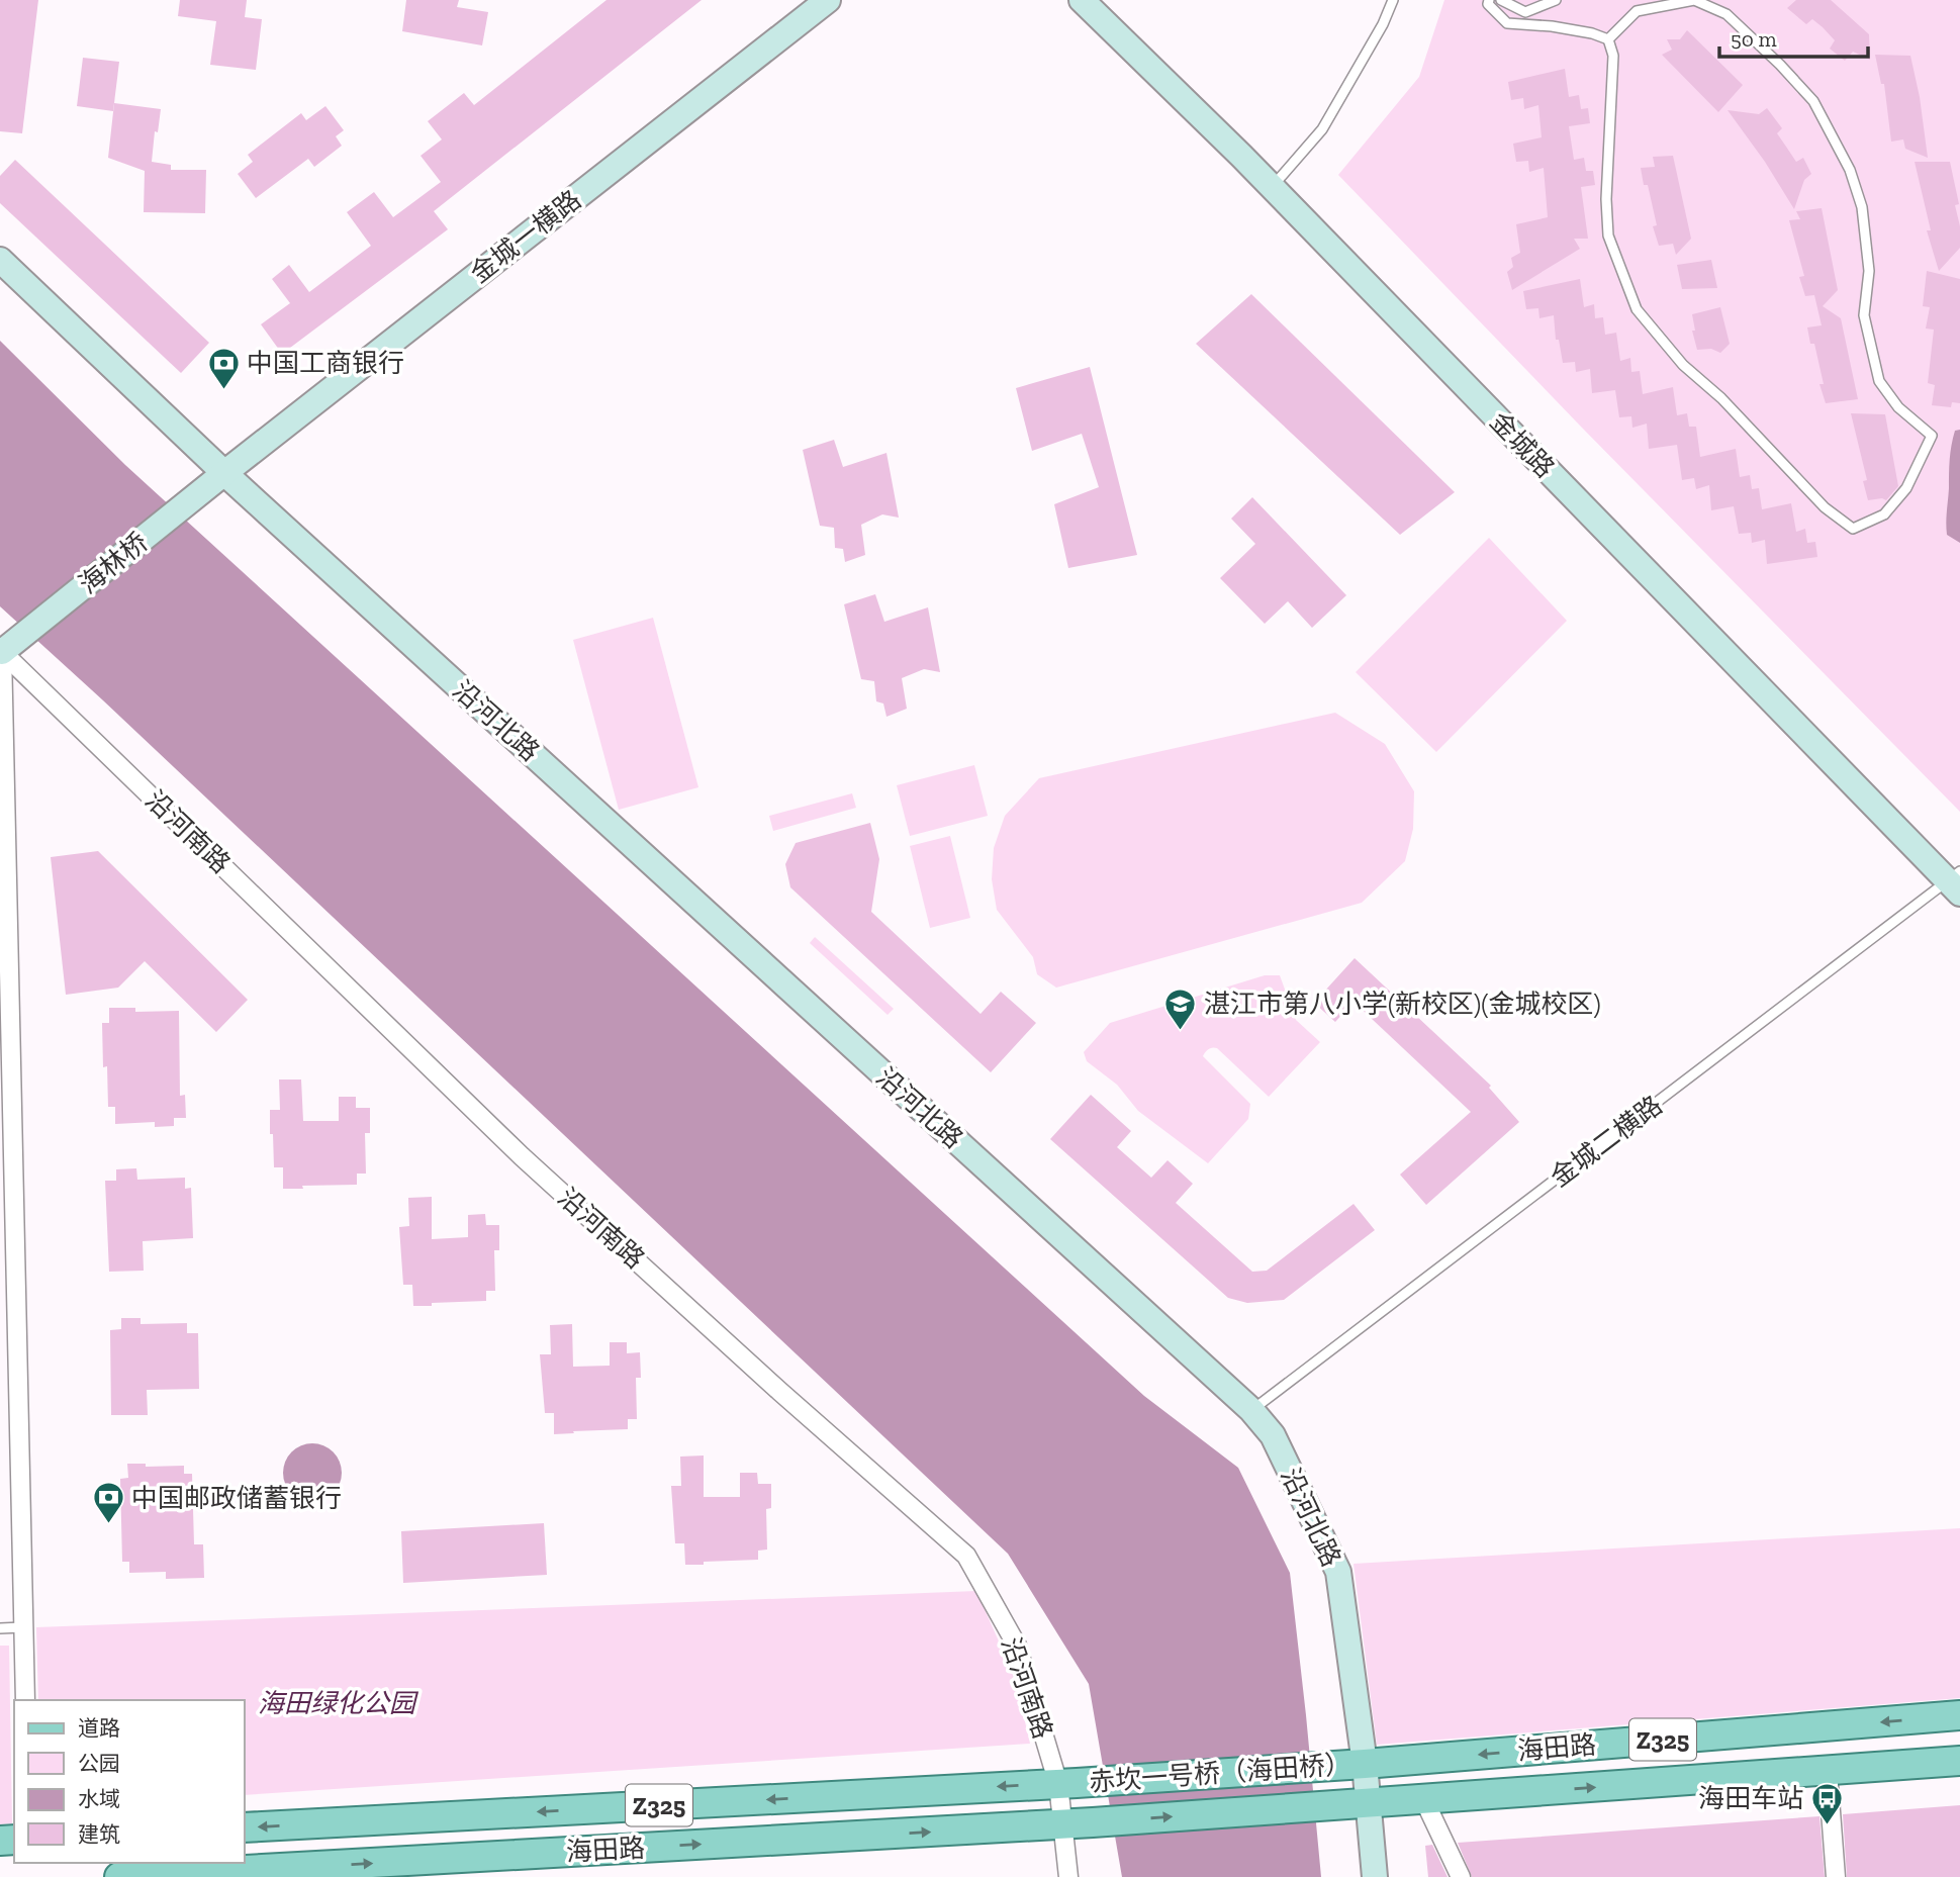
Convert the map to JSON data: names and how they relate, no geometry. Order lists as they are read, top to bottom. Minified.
{"streets":{"main road":["Z325","海田路","赤坎一号桥（海田桥）"],"street":["金城一横路","金城路","海林桥","沿河北路","沿河南路"],"lane":["金城二横路"]},"crossings":[["金城一横路","海林桥"],["金城一横路","沿河北路"],["金城路","金城二横路"],["海林桥","沿河北路"],["海林桥","沿河南路"],["沿河北路","金城二横路"],["沿河北路","海田路"],["沿河北路","赤坎一号桥（海田桥）"],["沿河南路","海田路"],["沿河南路","赤坎一号桥（海田桥）"],["海田路","赤坎一号桥（海田桥）"]],"parks":["海田绿化公园"],"places":{"bank":["中国工商银行","中国邮政储蓄银行"],"school or university":["湛江市第八小学(新校区)(金城校区)"],"bus stop":["海田车站"]},"legend":["道路","公园","水域","建筑"],"scale_bar":"50 m"}
